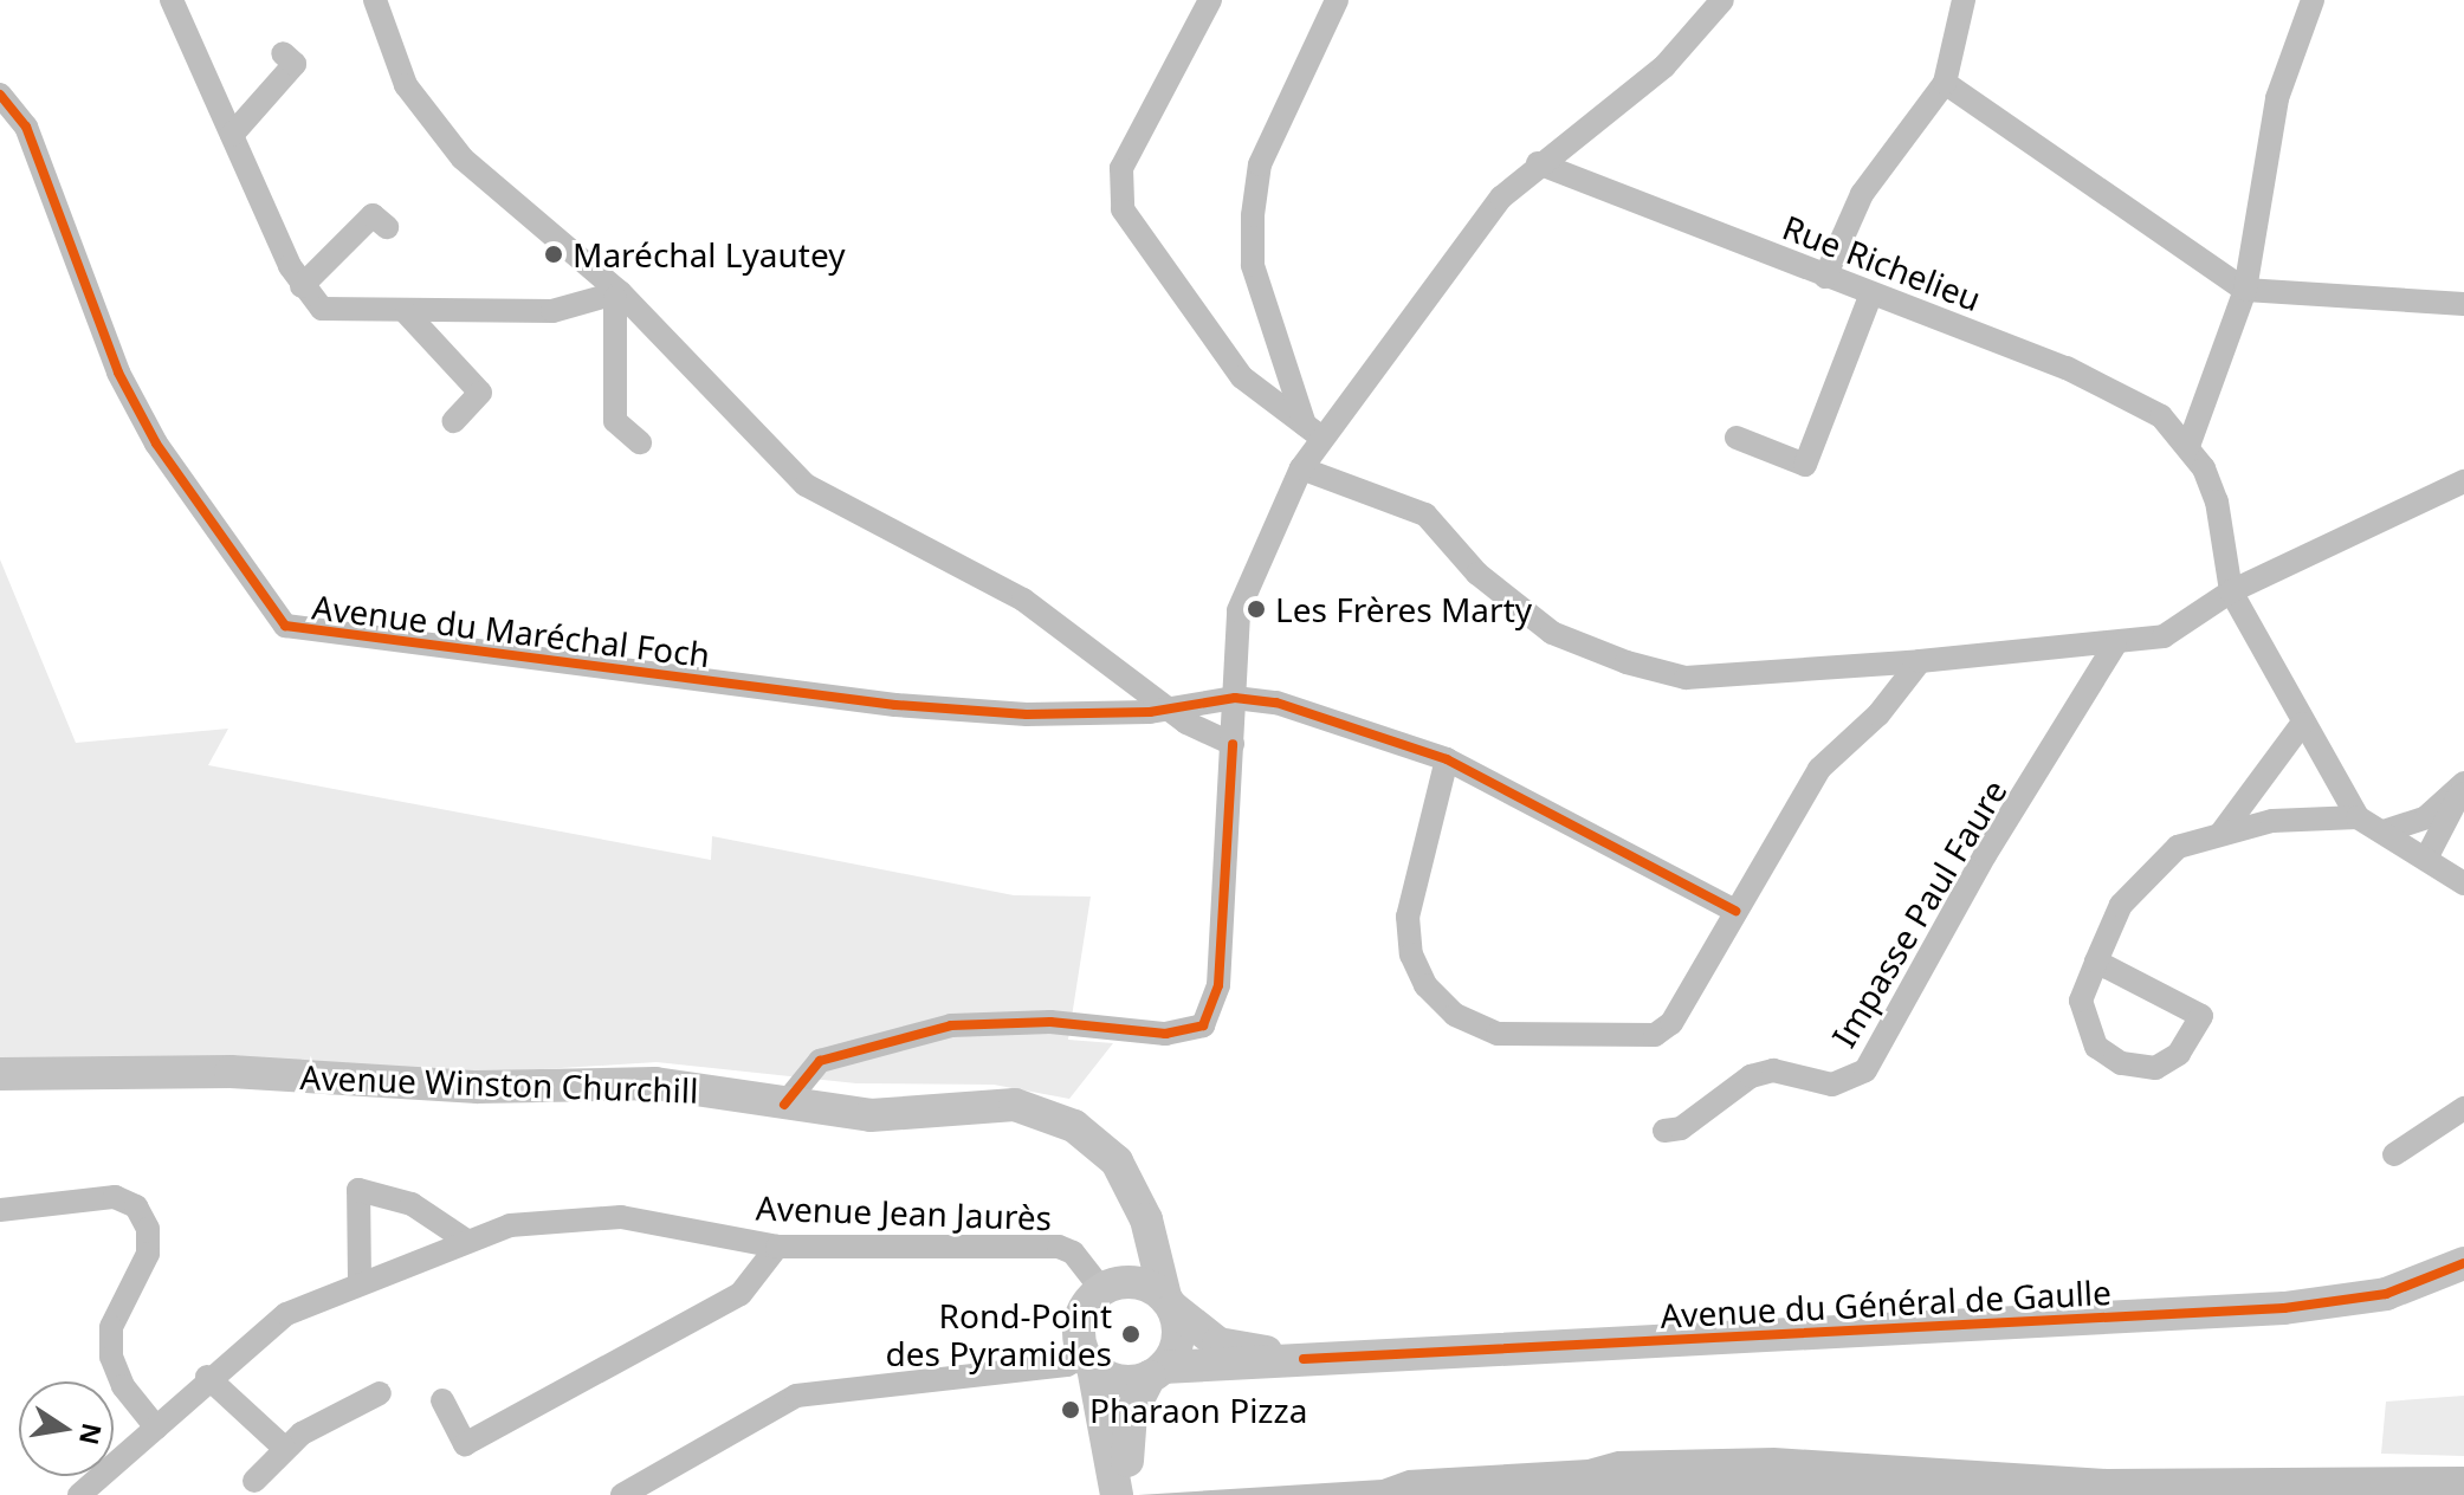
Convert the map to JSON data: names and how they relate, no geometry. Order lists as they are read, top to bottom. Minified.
{"streets":{"main road":["Avenue Winston Churchill","Avenue du Général de Gaulle"],"street":["Rue Richelieu","Avenue du Maréchal Foch","Impasse Paul Faure","Avenue Jean Jaurès"]},"crossings":[["Avenue Winston Churchill","Avenue Jean Jaurès"],["Avenue Winston Churchill","Avenue du Général de Gaulle"],["Avenue Jean Jaurès","Avenue du Général de Gaulle"]],"places":["Maréchal Lyautey","Les Frères Marty","Rond-Point des Pyramides","Pharaon Pizza"],"north":"right"}
